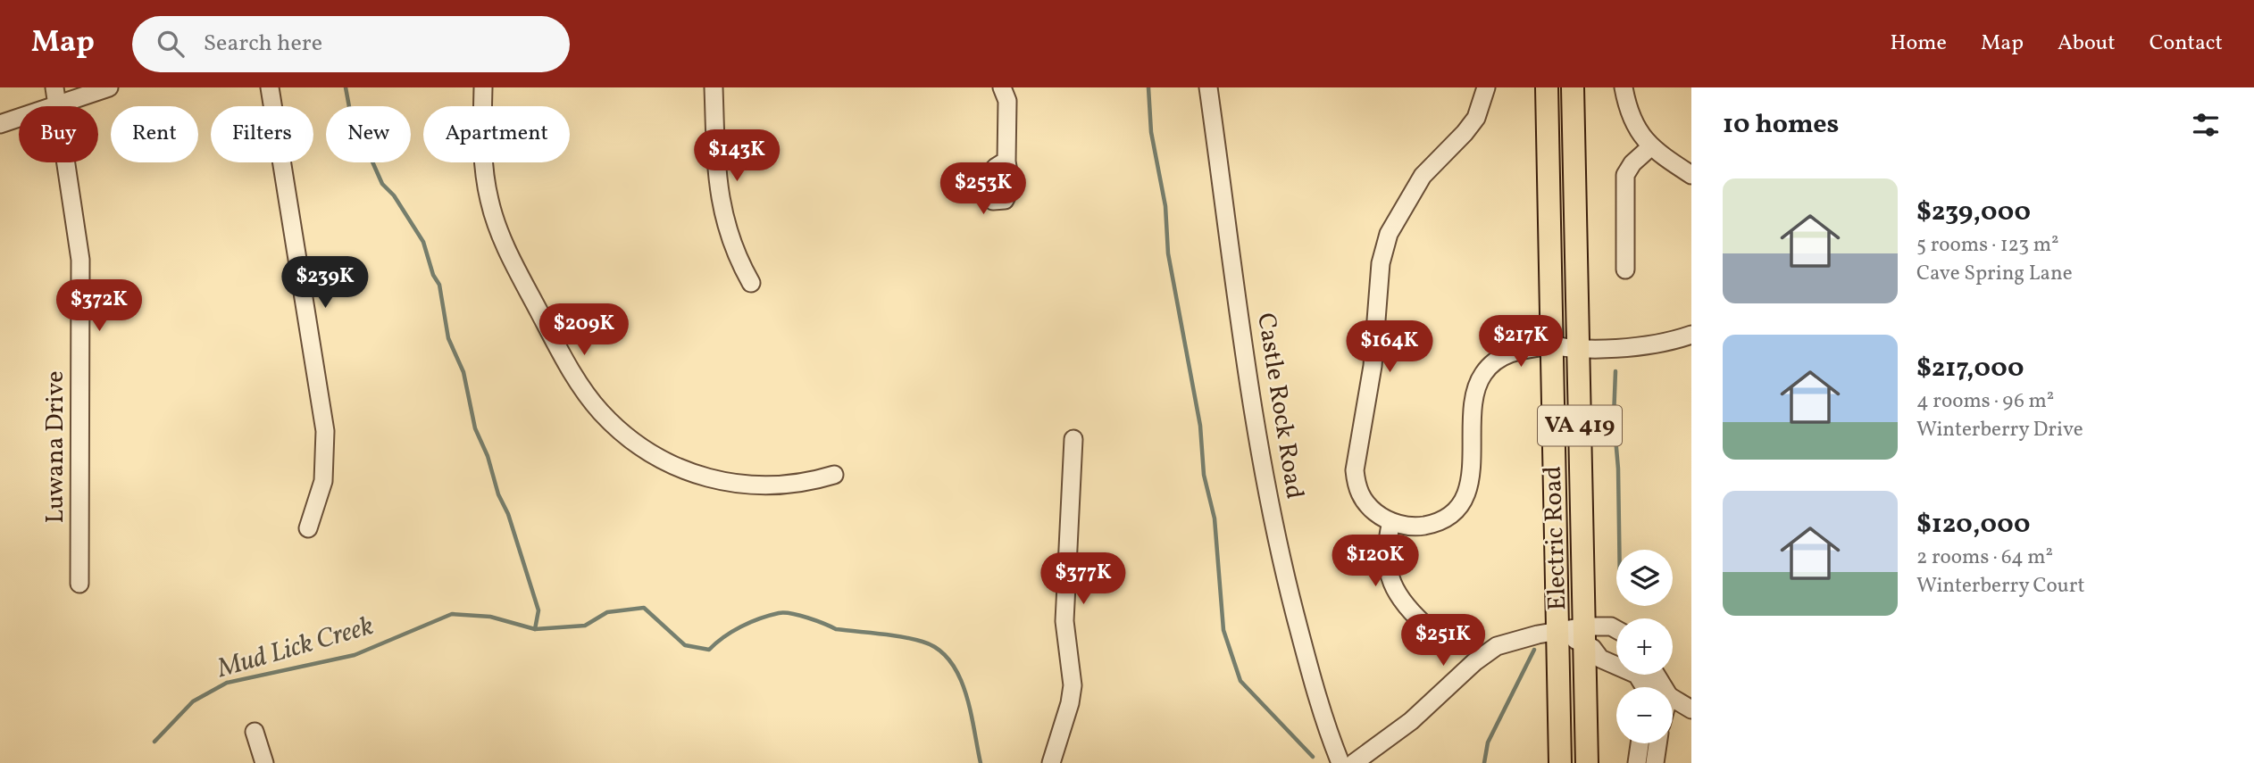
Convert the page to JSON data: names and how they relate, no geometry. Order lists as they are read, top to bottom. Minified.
{"streets":{"main road":["VA 419","Electric Road"],"street":["Castle Rock Road","Luwana Drive"]},"water":["Mud Lick Creek"],"page":{"header":"Map","search":"Search here","nav":["Home","Map","About","Contact"],"heading":"10 homes","chip":["Buy","Rent","Filters","New","Apartment"],"price":["$143K","$253K","$239K","$372K","$209K","$217K","$164K","$120K","$377K","$251K"],"list":[{"name":"$239,000","note":"5 rooms · 123 m² · Cave Spring Lane"},{"name":"$217,000","note":"4 rooms · 96 m² · Winterberry Drive"},{"name":"$120,000","note":"2 rooms · 64 m² · Winterberry Court"}],"map_buttons":["+","−"]}}
